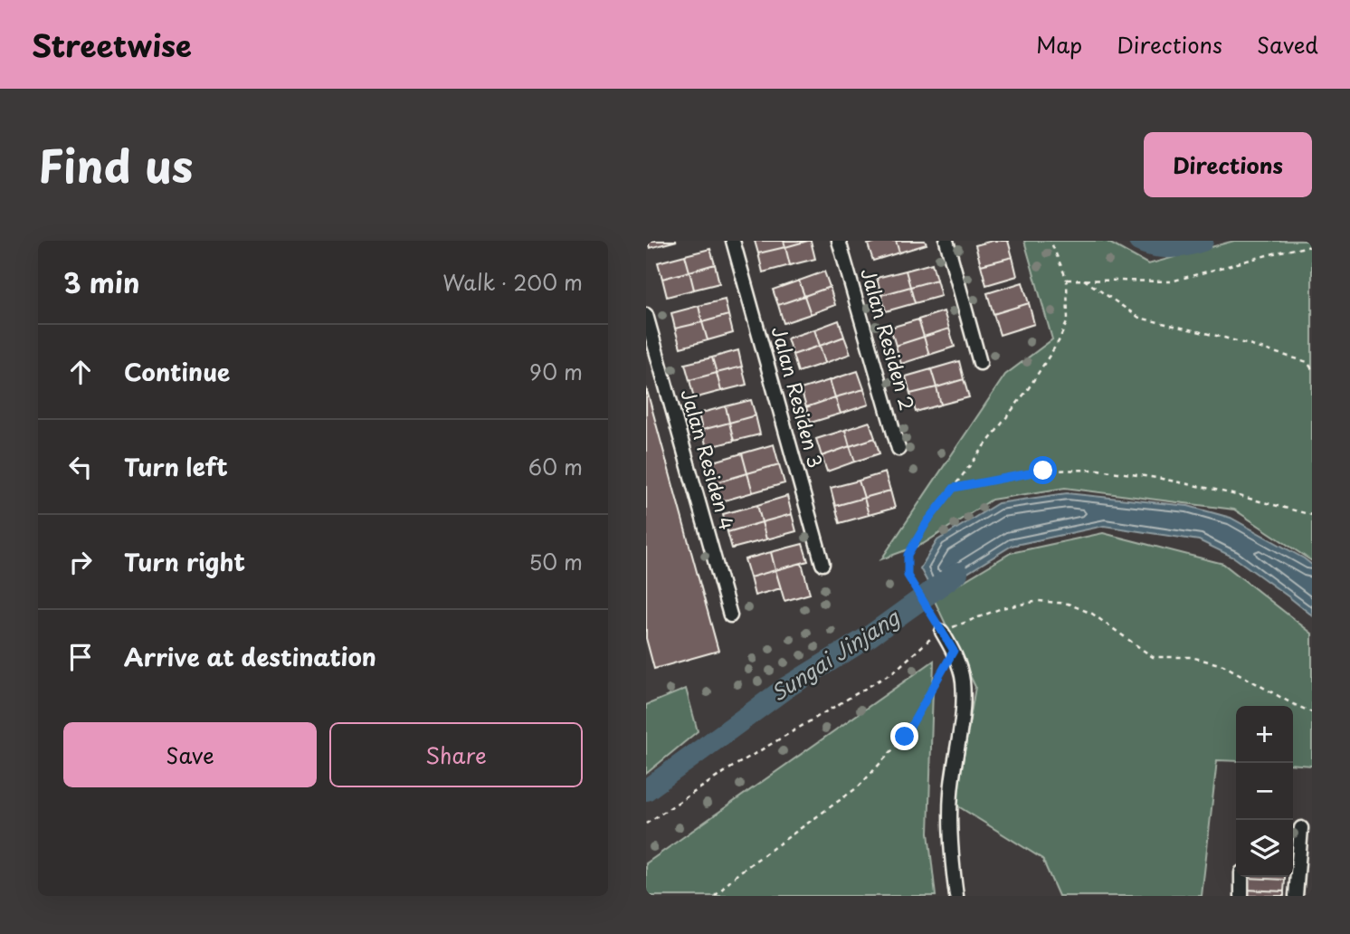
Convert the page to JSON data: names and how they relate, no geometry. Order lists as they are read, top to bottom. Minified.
{"streets":{"street":["Jalan Residen 2","Jalan Residen 3","Jalan Residen 4"]},"water":["Sungai Jinjang"],"page":{"header":"Streetwise","nav":["Map","Directions","Saved"],"title":"Find us","buttons":["Directions",["Save","Share"]],"heading":["3 min","Walk · 200 m"],"list":[["Continue","90 m"],["Turn left","60 m"],["Turn right","50 m"],"Arrive at destination"],"map_buttons":["+","−"]}}
